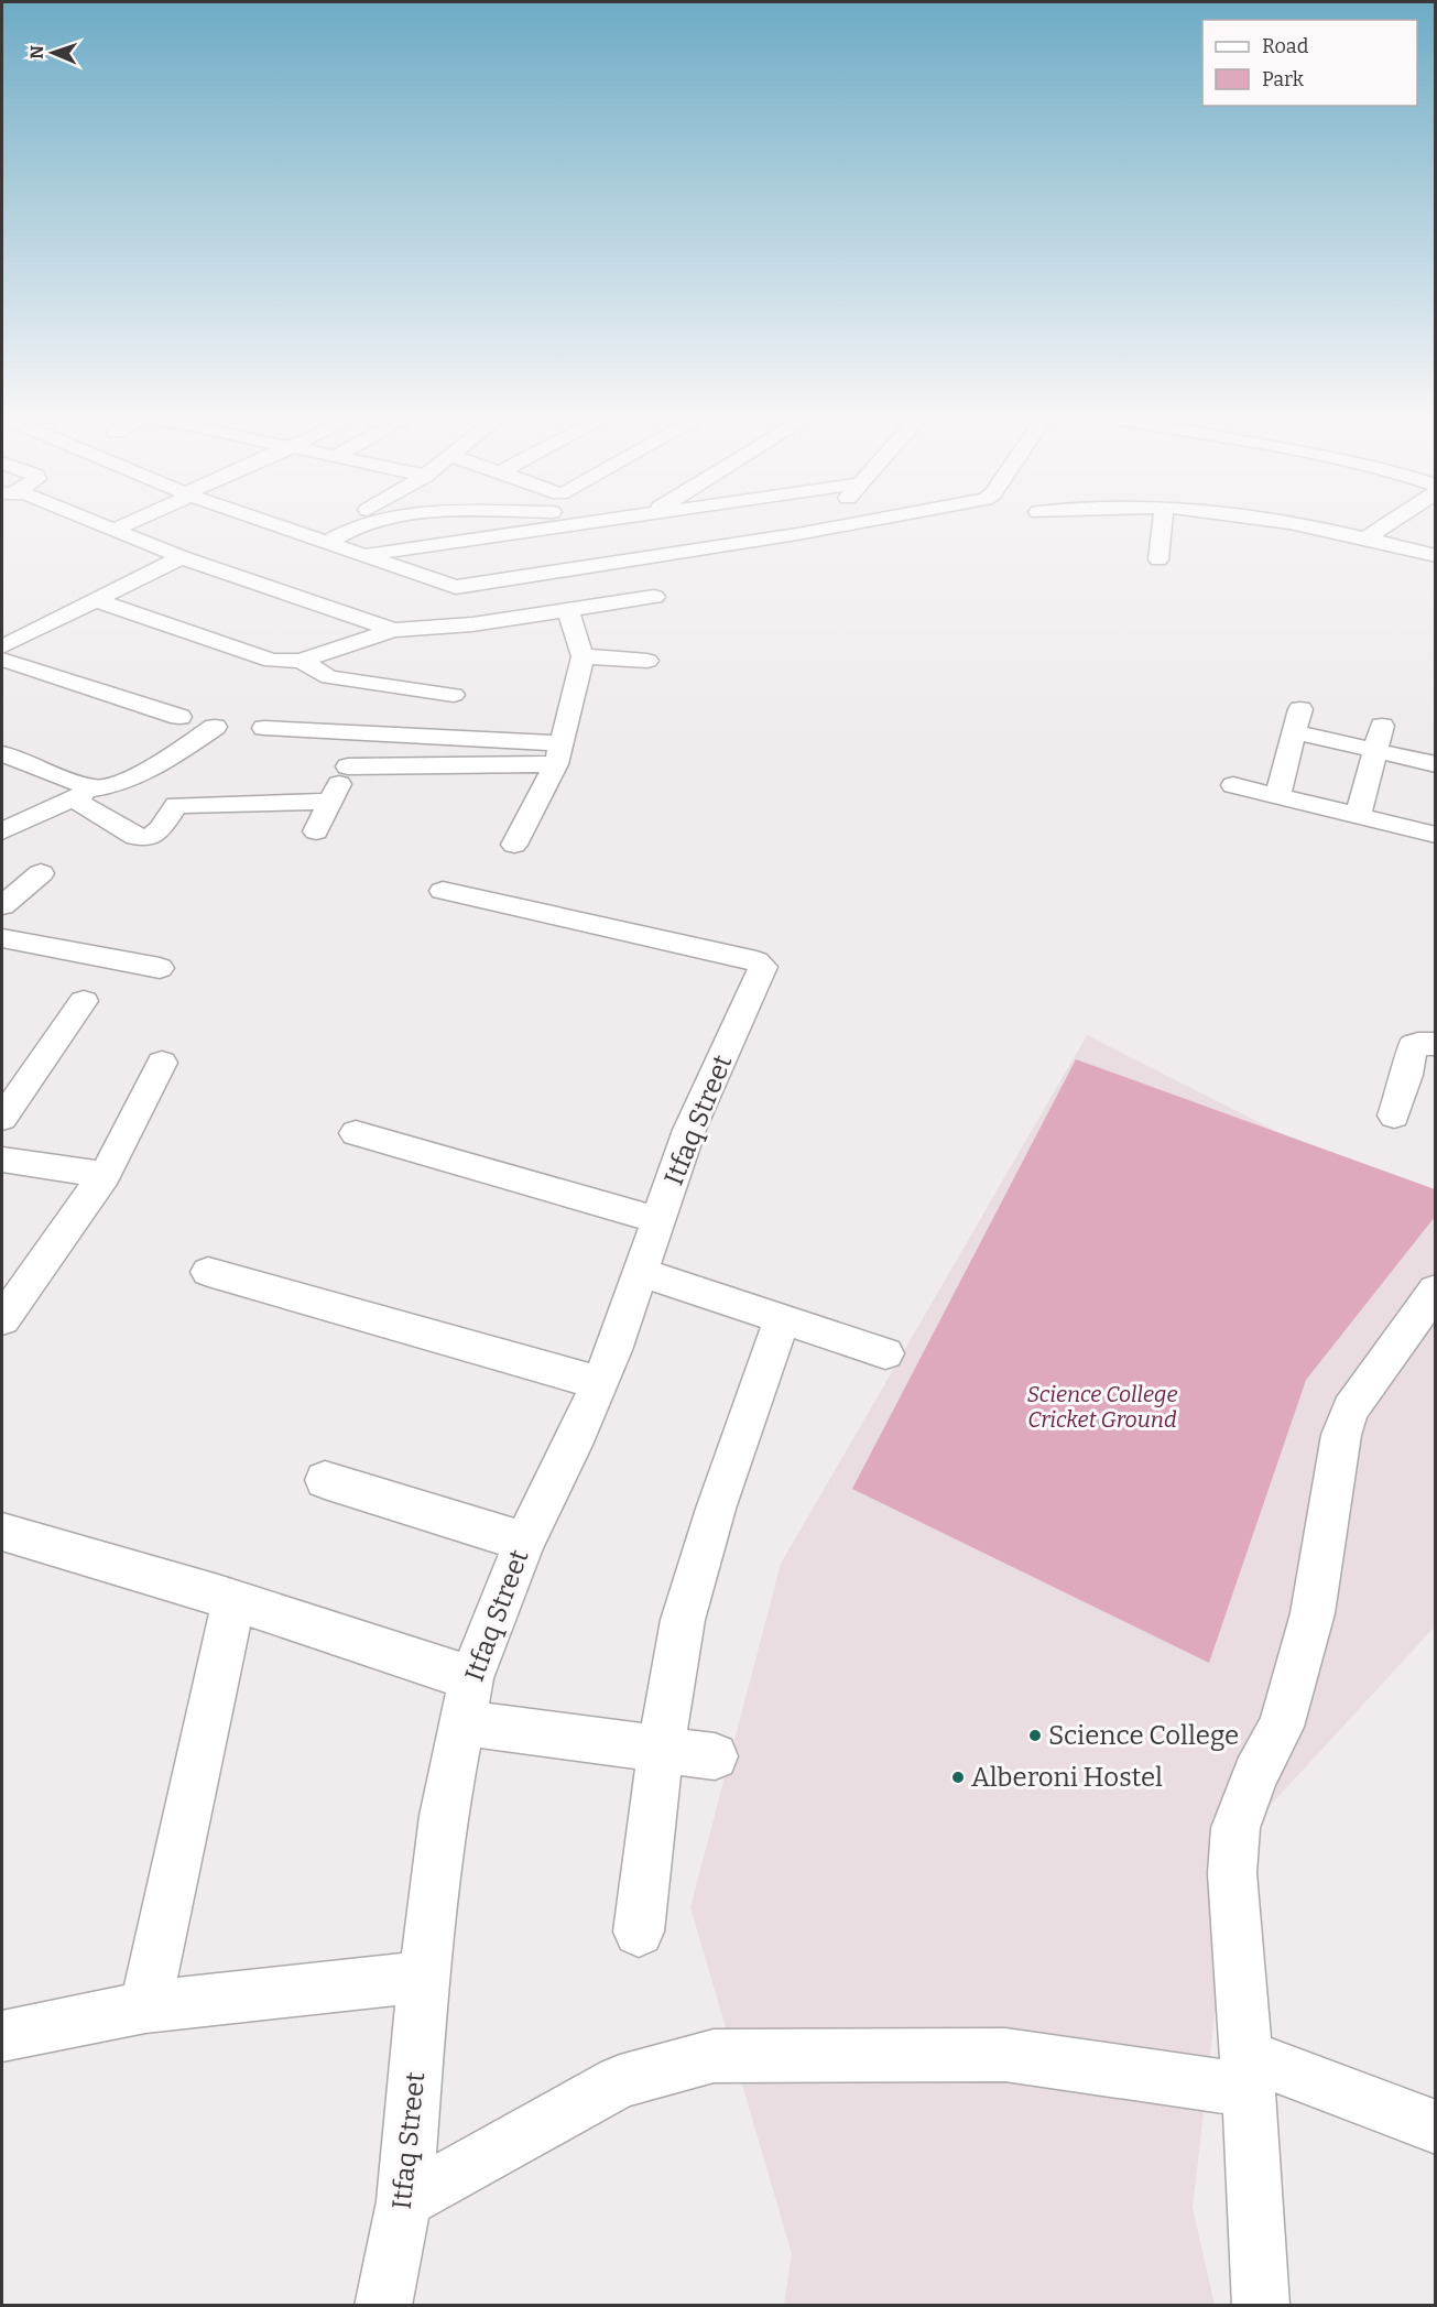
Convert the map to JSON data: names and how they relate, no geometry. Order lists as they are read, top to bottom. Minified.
{"streets":{"street":["Itfaq Street"]},"parks":["Science College Cricket Ground"],"places":["Science College","Alberoni Hostel"],"legend":["Road","Park"],"north":"left"}
